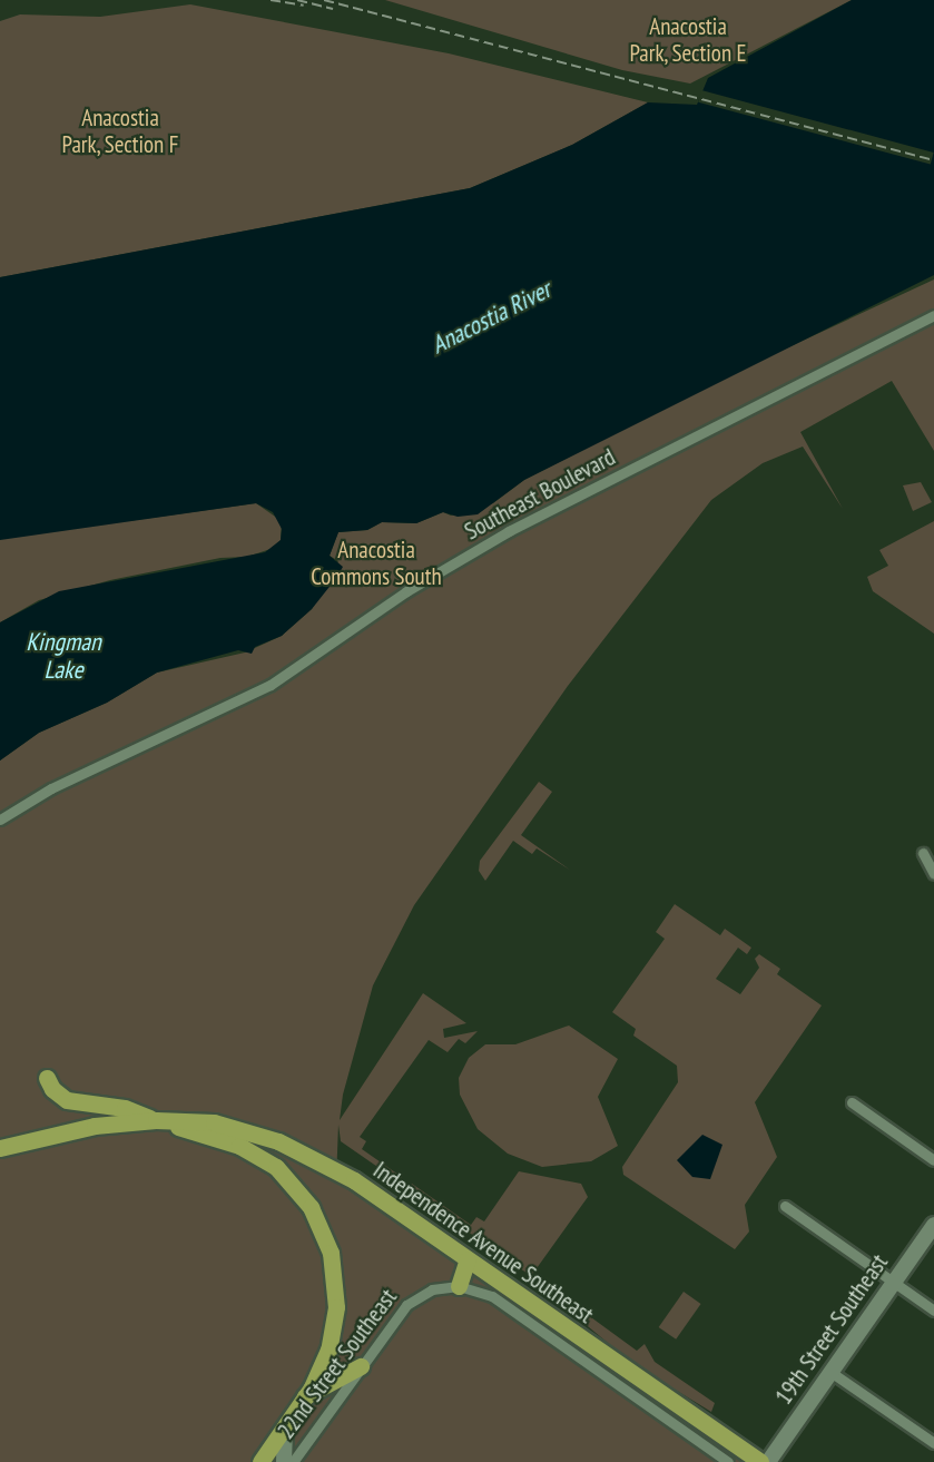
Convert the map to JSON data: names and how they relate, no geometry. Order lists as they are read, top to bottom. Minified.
{"streets":{"main road":["Independence Avenue Southeast","19th Street Southeast","22nd Street Southeast"],"street":["Southeast Boulevard"]},"crossings":[["Independence Avenue Southeast","22nd Street Southeast"]],"water":["Anacostia River","Kingman Lake"],"parks":["Anacostia Park, Section E","Anacostia Park, Section F","Anacostia Commons South"]}
